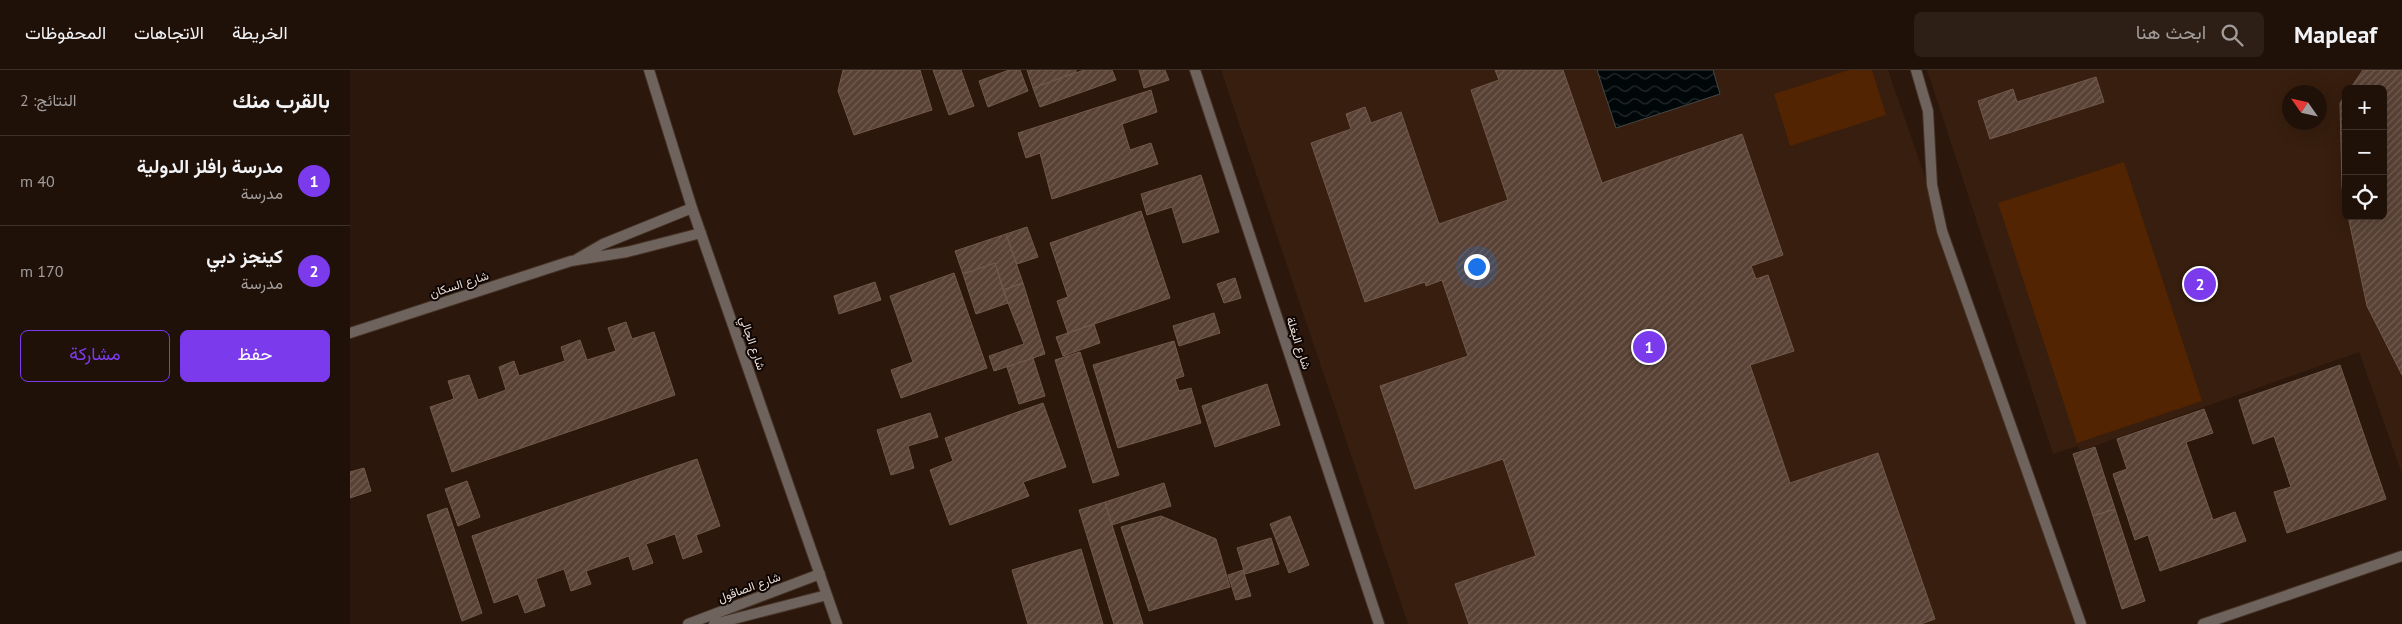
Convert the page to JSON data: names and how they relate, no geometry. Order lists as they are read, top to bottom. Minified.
{"streets":{"street":["شارع السكان","شارع الجالي","شارع البغلة","شارع الصاقول"]},"crossings":[["شارع السكان","شارع الجالي"],["شارع الجالي","شارع الصاقول"]],"north":"top left","page":{"header":"Mapleaf","search":"ابحث هنا","nav":["الخريطة","الاتجاهات","المحفوظات"],"heading":["بالقرب منك","النتائج: 2"],"map_buttons":["+","−"],"list":[{"mark":"1","name":"مدرسة رافلز الدولية","note":"مدرسة","value":"40 m"},{"mark":"2","name":"كينجز دبي","note":"مدرسة","value":"170 m"}],"pins":["2","1"],"buttons":["حفظ","مشاركة"]}}
